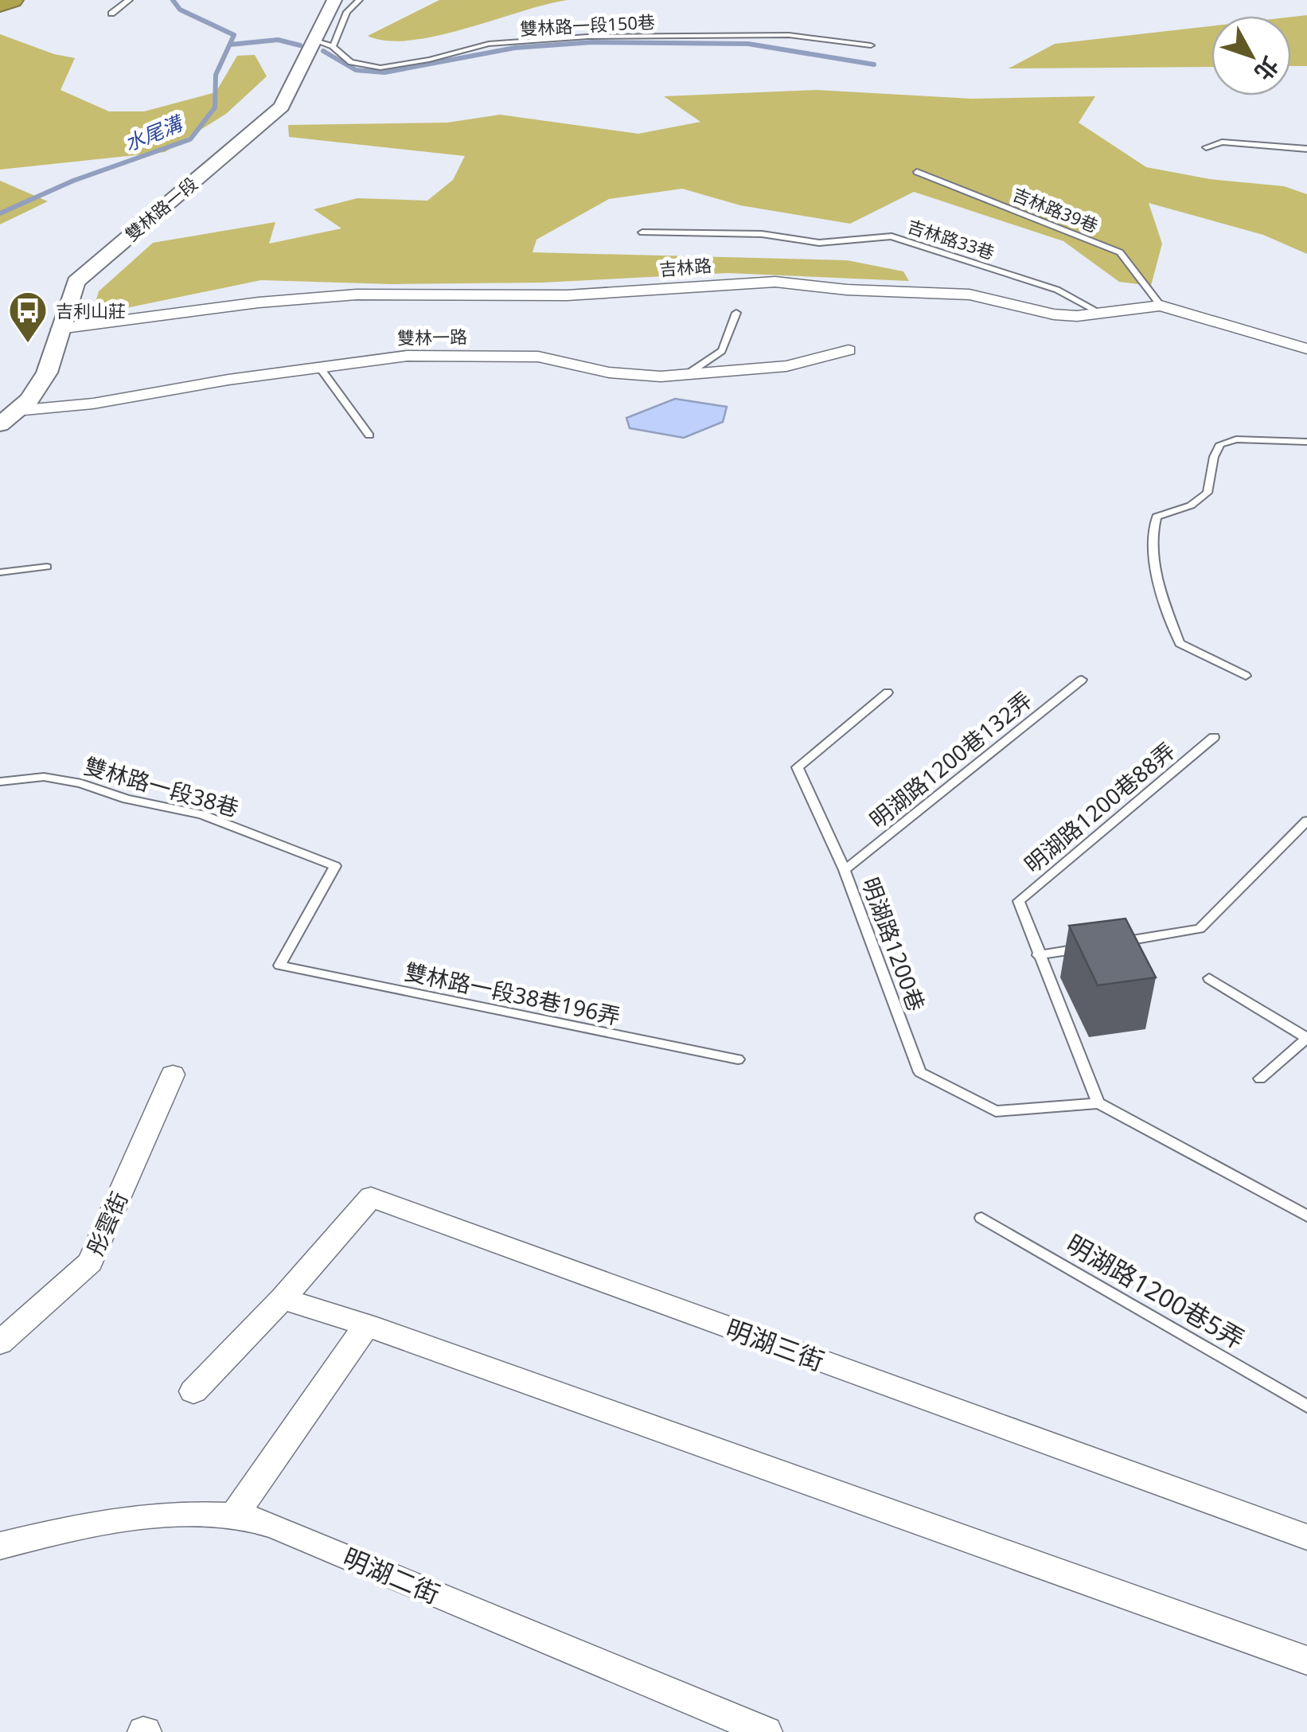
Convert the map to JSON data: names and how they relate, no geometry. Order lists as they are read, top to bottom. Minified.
{"streets":{"street":["雙林路一段","吉林路","雙林一路","彤雲街","明湖三街","明湖二街"],"lane":["雙林路一段150巷","吉林路39巷","吉林路33巷","明湖路1200巷132弄","雙林路一段38巷","明湖路1200巷88弄","明湖路1200巷","雙林路一段38巷196弄","明湖路1200巷5弄"]},"crossings":[["雙林路一段150巷","雙林路一段"],["雙林路一段","吉林路"],["雙林路一段","雙林一路"],["吉林路39巷","吉林路"],["吉林路33巷","吉林路"],["明湖路1200巷132弄","明湖路1200巷"],["雙林路一段38巷","雙林路一段38巷196弄"]],"water":["水尾溝"],"places":{"bus stop":["吉利山莊"]},"north":"bottom right"}
